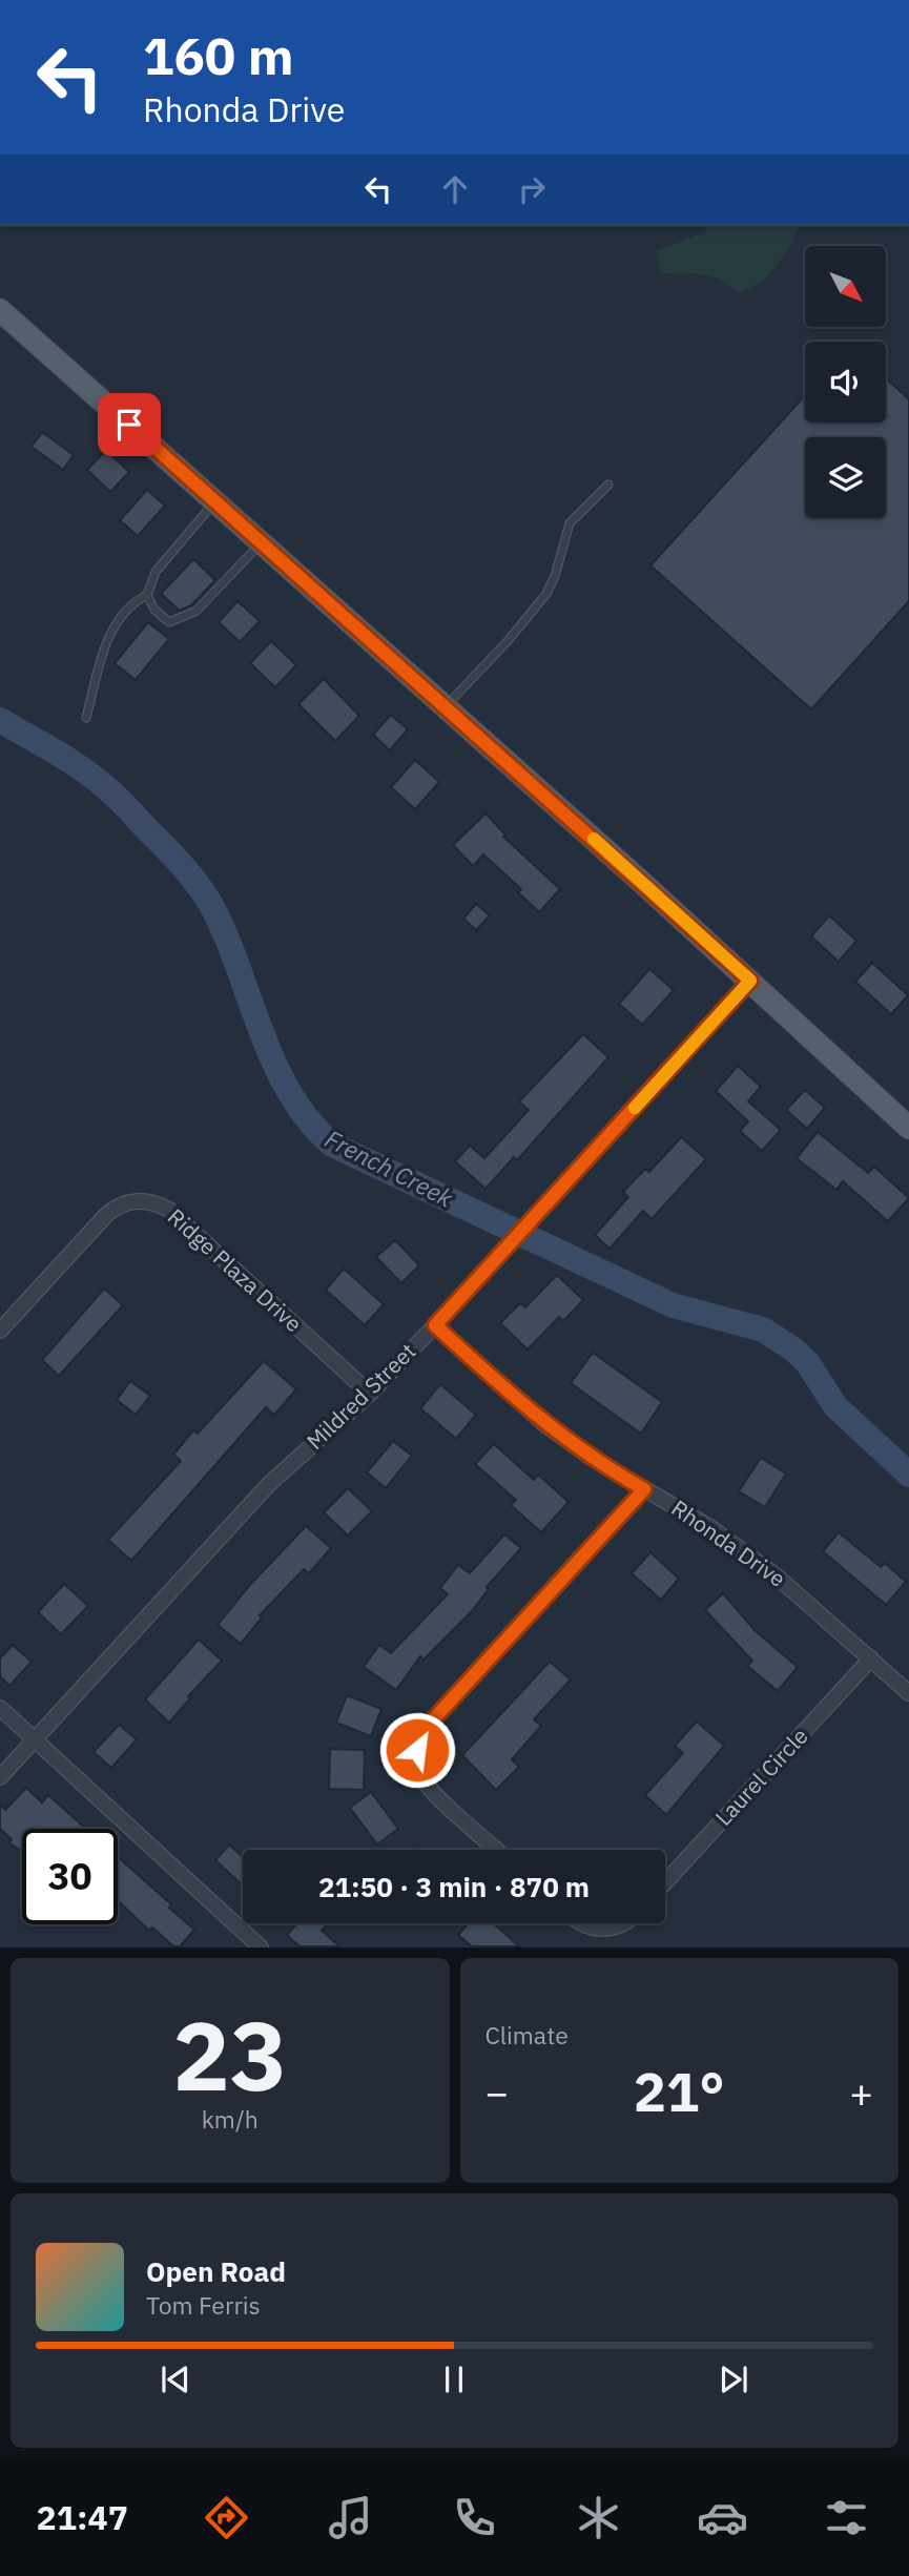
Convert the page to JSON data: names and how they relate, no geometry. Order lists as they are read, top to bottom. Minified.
{"streets":{"street":["Ridge Plaza Drive","Mildred Street","Rhonda Drive","Laurel Circle"]},"crossings":[["Ridge Plaza Drive","Mildred Street"],["Mildred Street","Rhonda Drive"],["Rhonda Drive","Laurel Circle"]],"water":["French Creek"],"north":"bottom right","page":{"turn":["160 m","Rhonda Drive"],"limit":"30","trip":"21:50 · 3 min · 870 m","tile":[["23","km/h"],"Climate"],"heat":["−","21°","+"],"song":["Open Road","Tom Ferris"],"tabs":"21:47"}}
